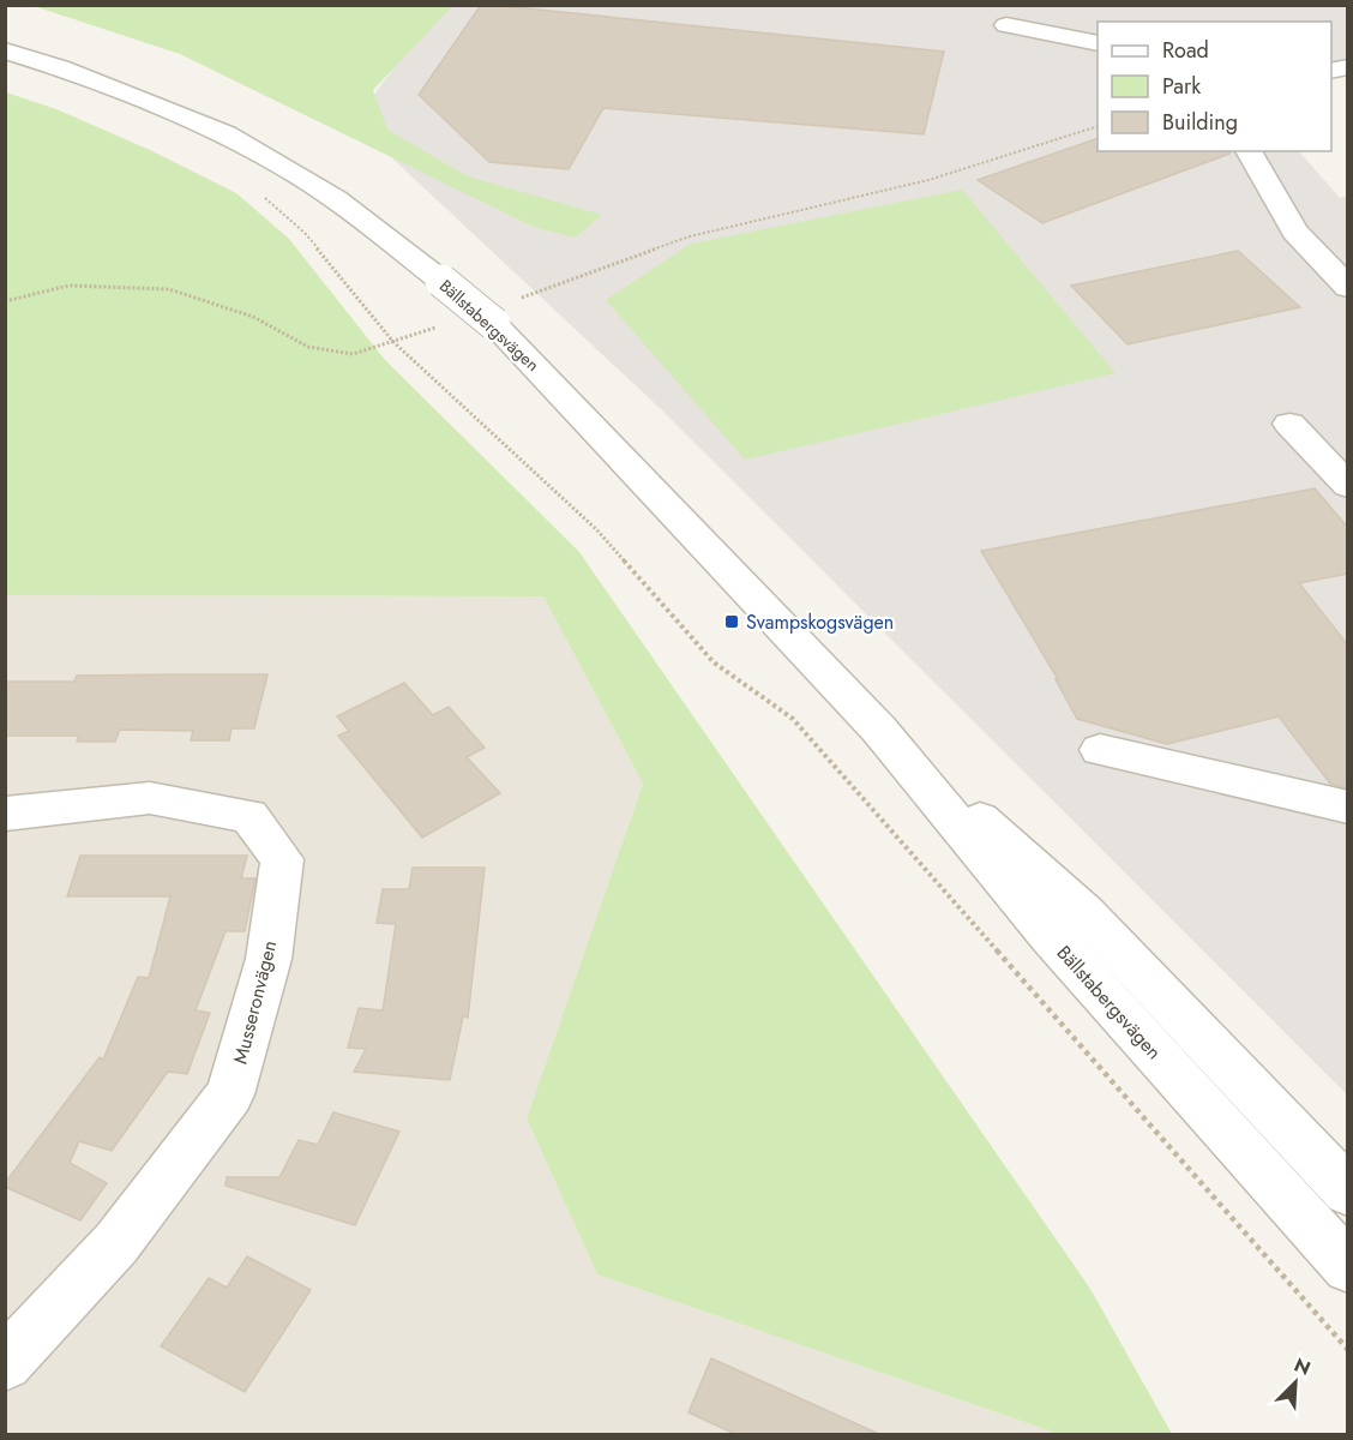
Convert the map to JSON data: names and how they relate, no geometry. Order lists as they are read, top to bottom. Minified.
{"streets":{"street":["Bällstabergsvägen","Musseronvägen"]},"places":{"transit":["Svampskogsvägen"]},"legend":["Road","Park","Building"],"north":"top right"}
